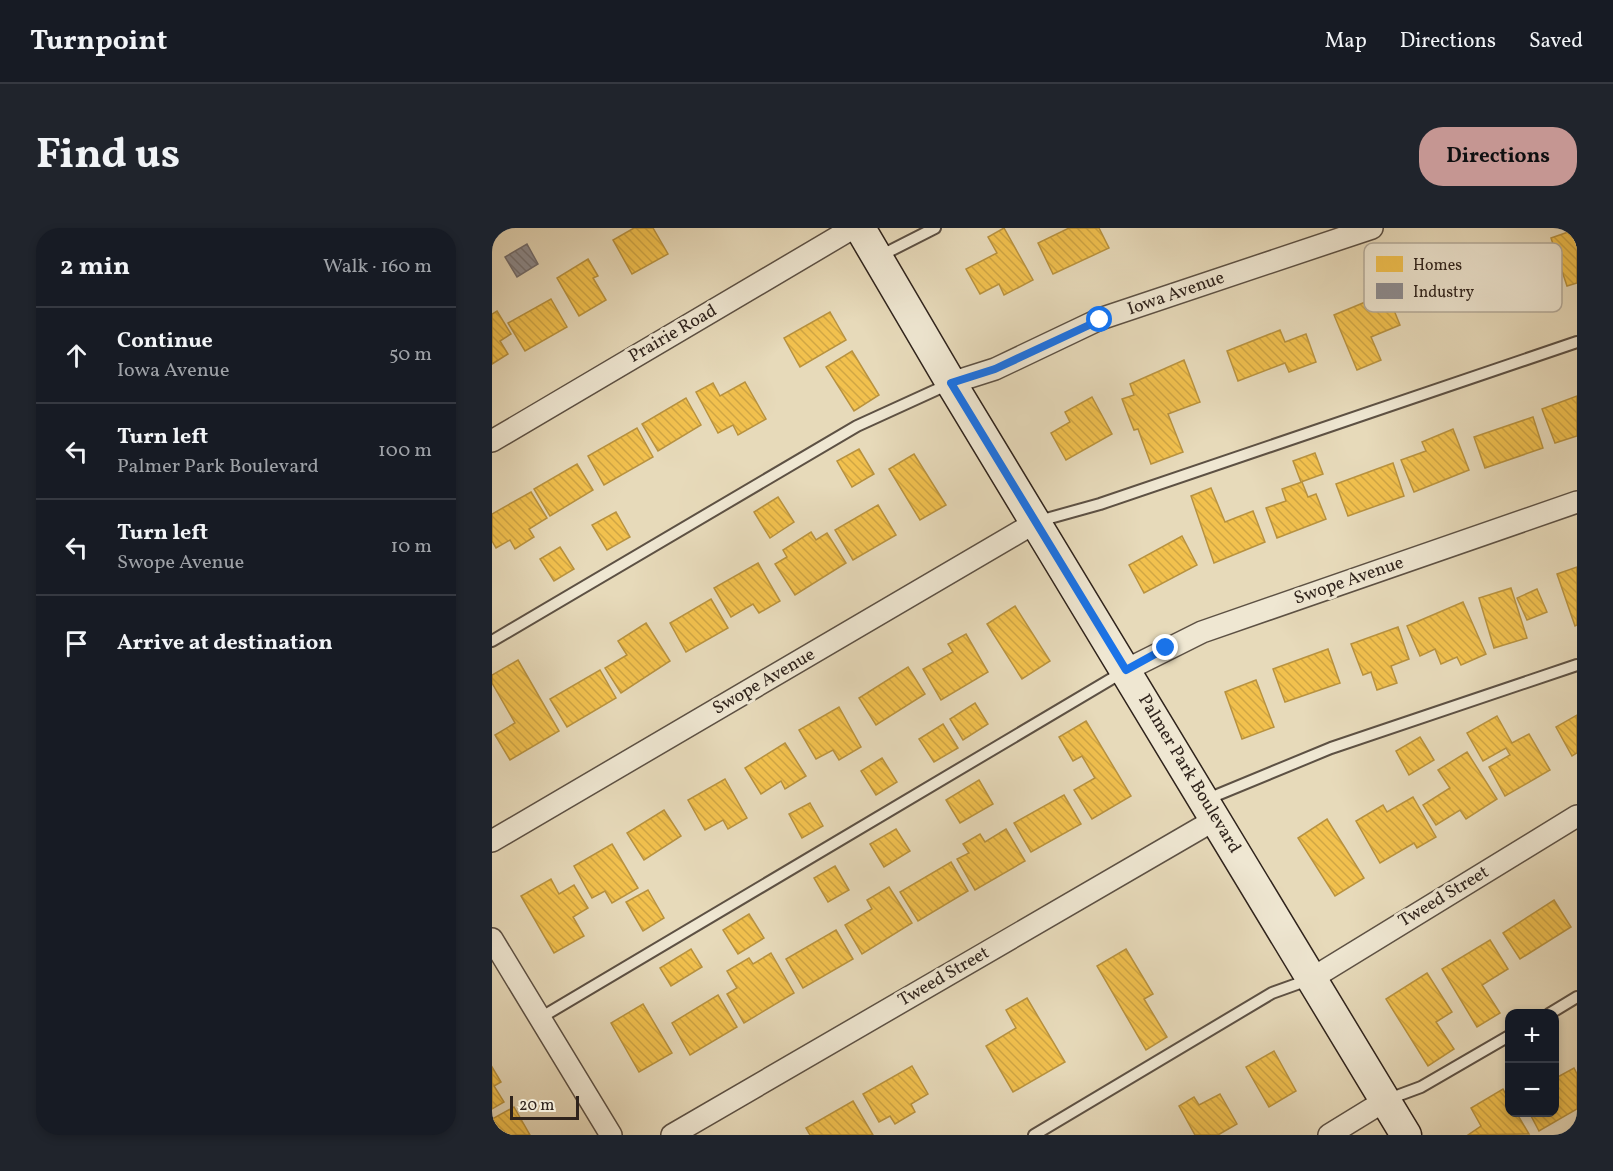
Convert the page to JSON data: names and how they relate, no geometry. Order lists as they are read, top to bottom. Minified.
{"streets":{"main road":["Palmer Park Boulevard"],"street":["Iowa Avenue","Prairie Road","Swope Avenue","Tweed Street"]},"crossings":[["Iowa Avenue","Palmer Park Boulevard"],["Swope Avenue","Palmer Park Boulevard"],["Palmer Park Boulevard","Tweed Street"]],"legend":["Homes","Industry"],"scale_bar":"20 m","page":{"header":"Turnpoint","nav":["Map","Directions","Saved"],"title":"Find us","buttons":"Directions","heading":["2 min","Walk · 160 m"],"list":[["Continue","Iowa Avenue","50 m"],["Turn left","Palmer Park Boulevard","100 m"],["Turn left","Swope Avenue","10 m"],"Arrive at destination"],"map_buttons":["+","−"],"scale":"20 m"}}
